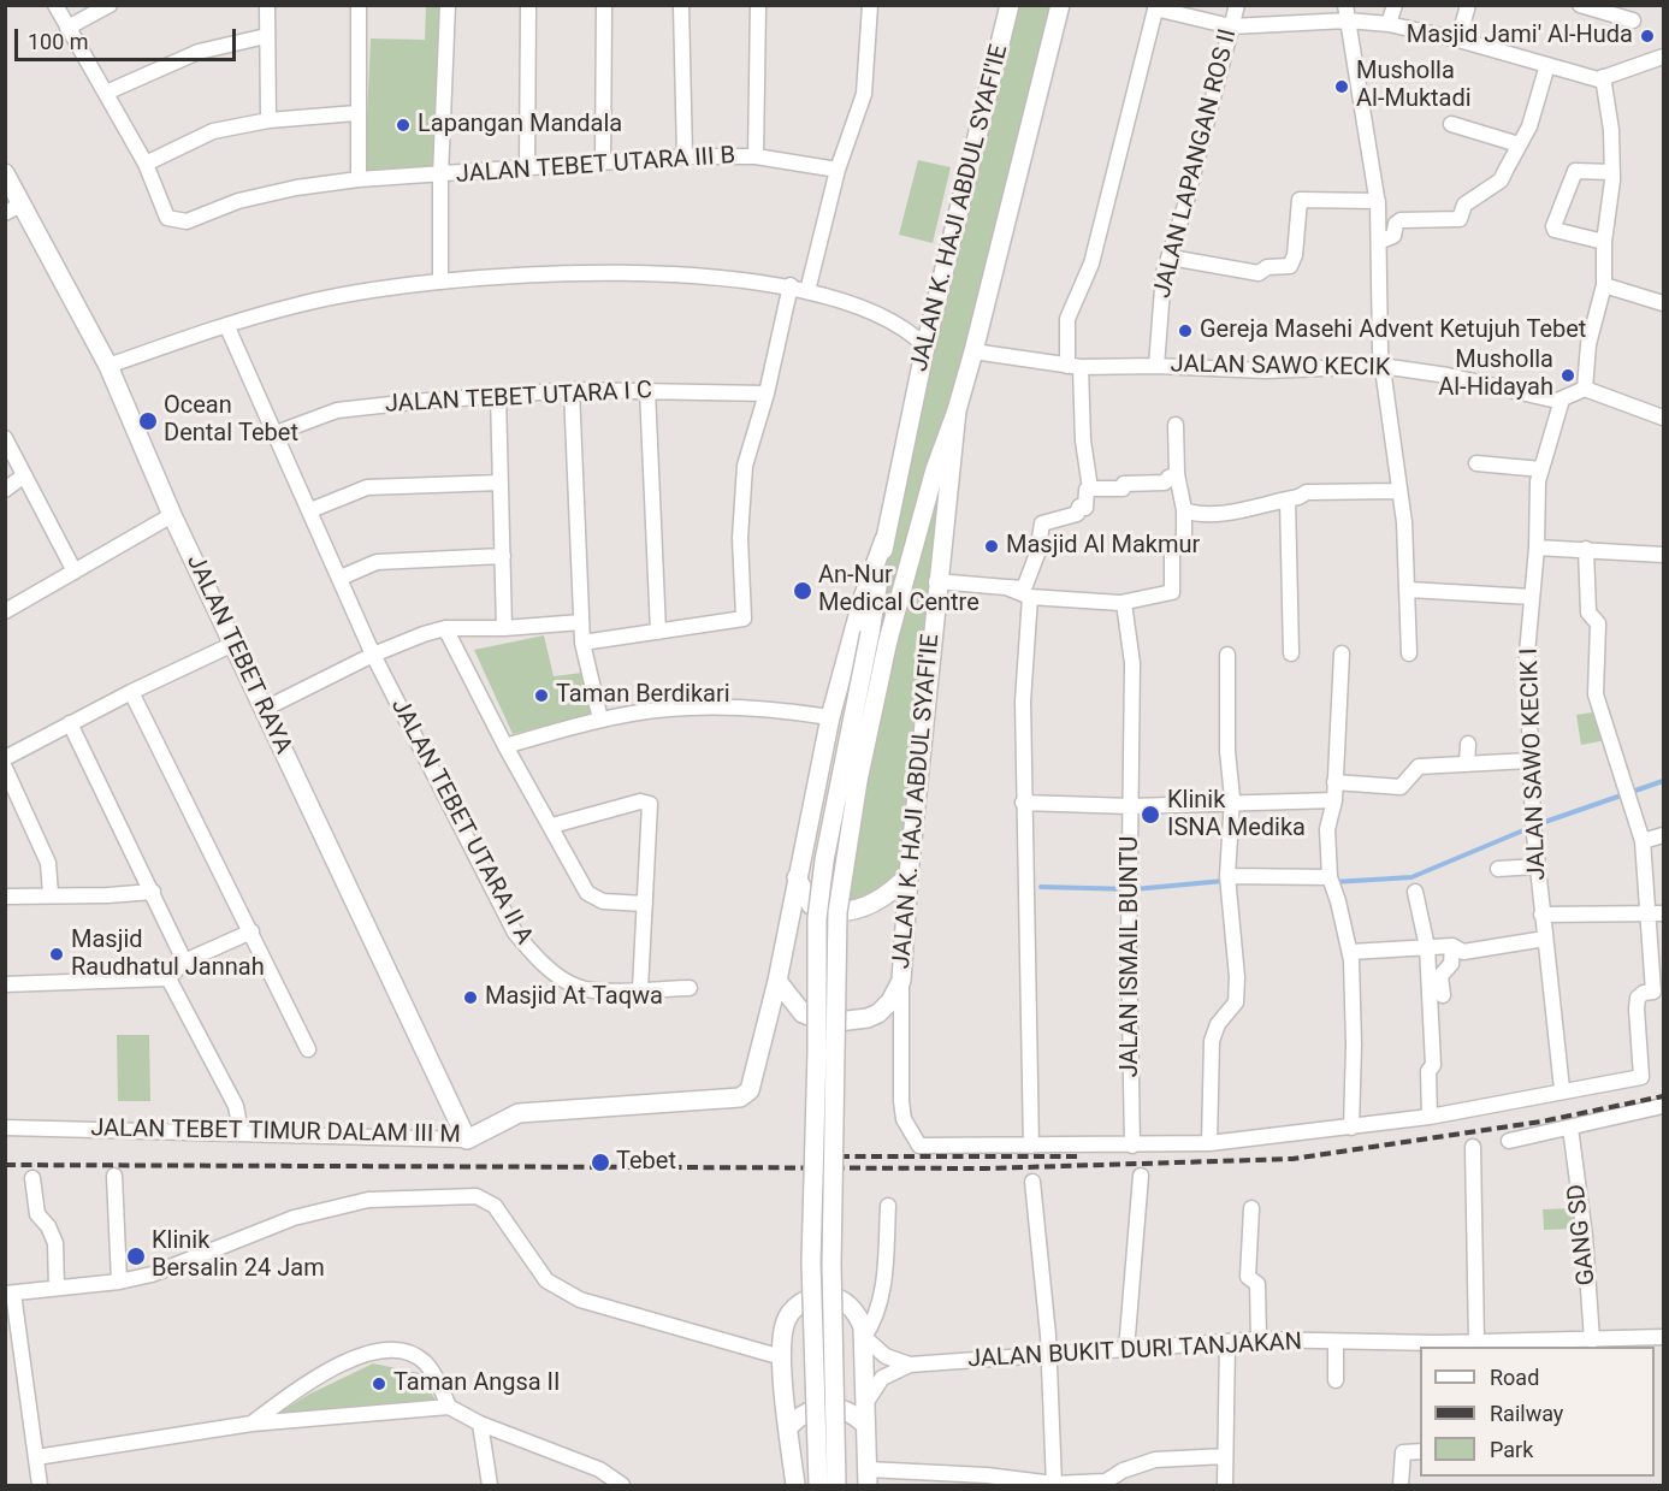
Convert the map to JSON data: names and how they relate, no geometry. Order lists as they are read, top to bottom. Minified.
{"streets":{"main road":["JALAN K. HAJI ABDUL SYAFI'IE","JALAN TEBET RAYA","JALAN TEBET TIMUR DALAM III M"],"street":["JALAN LAPANGAN ROS II","JALAN TEBET UTARA III B","JALAN SAWO KECIK","JALAN TEBET UTARA I C","JALAN SAWO KECIK I","JALAN TEBET UTARA II A","JALAN ISMAIL BUNTU","GANG SD","JALAN BUKIT DURI TANJAKAN"]},"crossings":[["JALAN LAPANGAN ROS II","JALAN SAWO KECIK"],["JALAN K. HAJI ABDUL SYAFI'IE","JALAN SAWO KECIK"],["JALAN K. HAJI ABDUL SYAFI'IE","JALAN TEBET TIMUR DALAM III M"],["JALAN SAWO KECIK","JALAN SAWO KECIK I"],["JALAN TEBET UTARA I C","JALAN TEBET UTARA II A"],["JALAN TEBET RAYA","JALAN TEBET TIMUR DALAM III M"],["GANG SD","JALAN BUKIT DURI TANJAKAN"]],"places":["Masjid Jami' Al-Huda","Musholla Al-Muktadi","Lapangan Mandala","Gereja Masehi Advent Ketujuh Tebet","Musholla Al-Hidayah","Ocean Dental Tebet","Masjid Al Makmur","An-Nur Medical Centre","Taman Berdikari","Klinik ISNA Medika","Masjid Raudhatul Jannah","Masjid At Taqwa","Tebet","Klinik Bersalin 24 Jam","Taman Angsa II"],"legend":["Road","Railway","Park"],"scale_bar":"100 m"}
